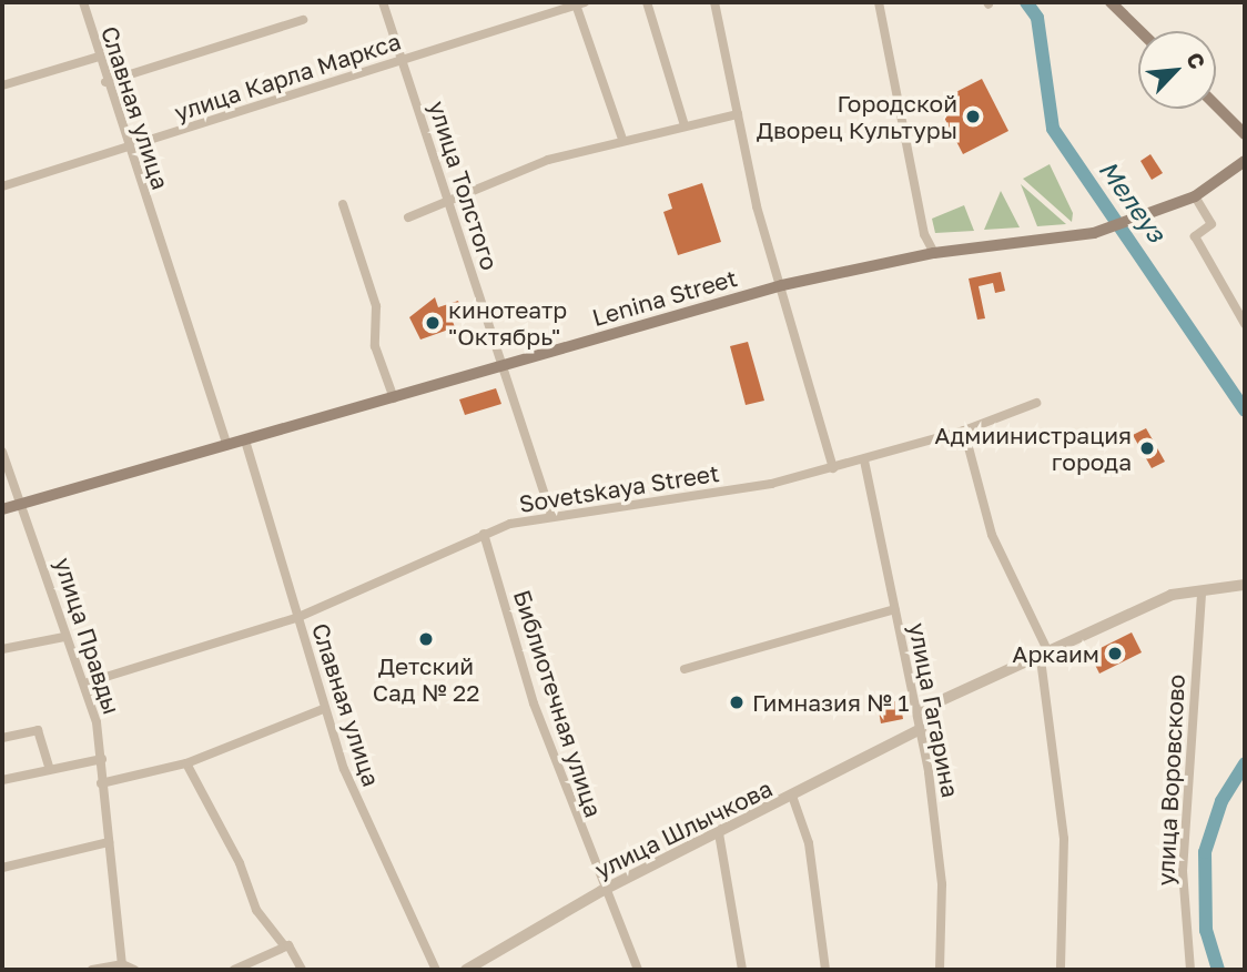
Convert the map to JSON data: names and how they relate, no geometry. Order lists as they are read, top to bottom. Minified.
{"streets":{"main road":["Lenina Street"],"street":["улица Карла Маркса","Славная улица","улица Толстого","Sovetskaya Street","улица Правды","Библиотечная улица","улица Гагарина","улица Воровсково","улица Шлычкова"]},"crossings":[["улица Карла Маркса","Славная улица"],["улица Карла Маркса","улица Толстого"],["Славная улица","Lenina Street"],["Славная улица","Sovetskaya Street"],["улица Толстого","Lenina Street"],["улица Толстого","Sovetskaya Street"],["Lenina Street","улица Правды"],["Sovetskaya Street","улица Правды"],["Sovetskaya Street","Библиотечная улица"],["Sovetskaya Street","улица Гагарина"],["Библиотечная улица","улица Шлычкова"],["улица Гагарина","улица Шлычкова"]],"water":["Мелеуз"],"places":["Городской Дворец Культуры","кинотеатр \"Октябрь\"","Адмиинистрация города","Детский Сад № 22","Аркаим","Гимназия № 1"],"north":"top right"}
